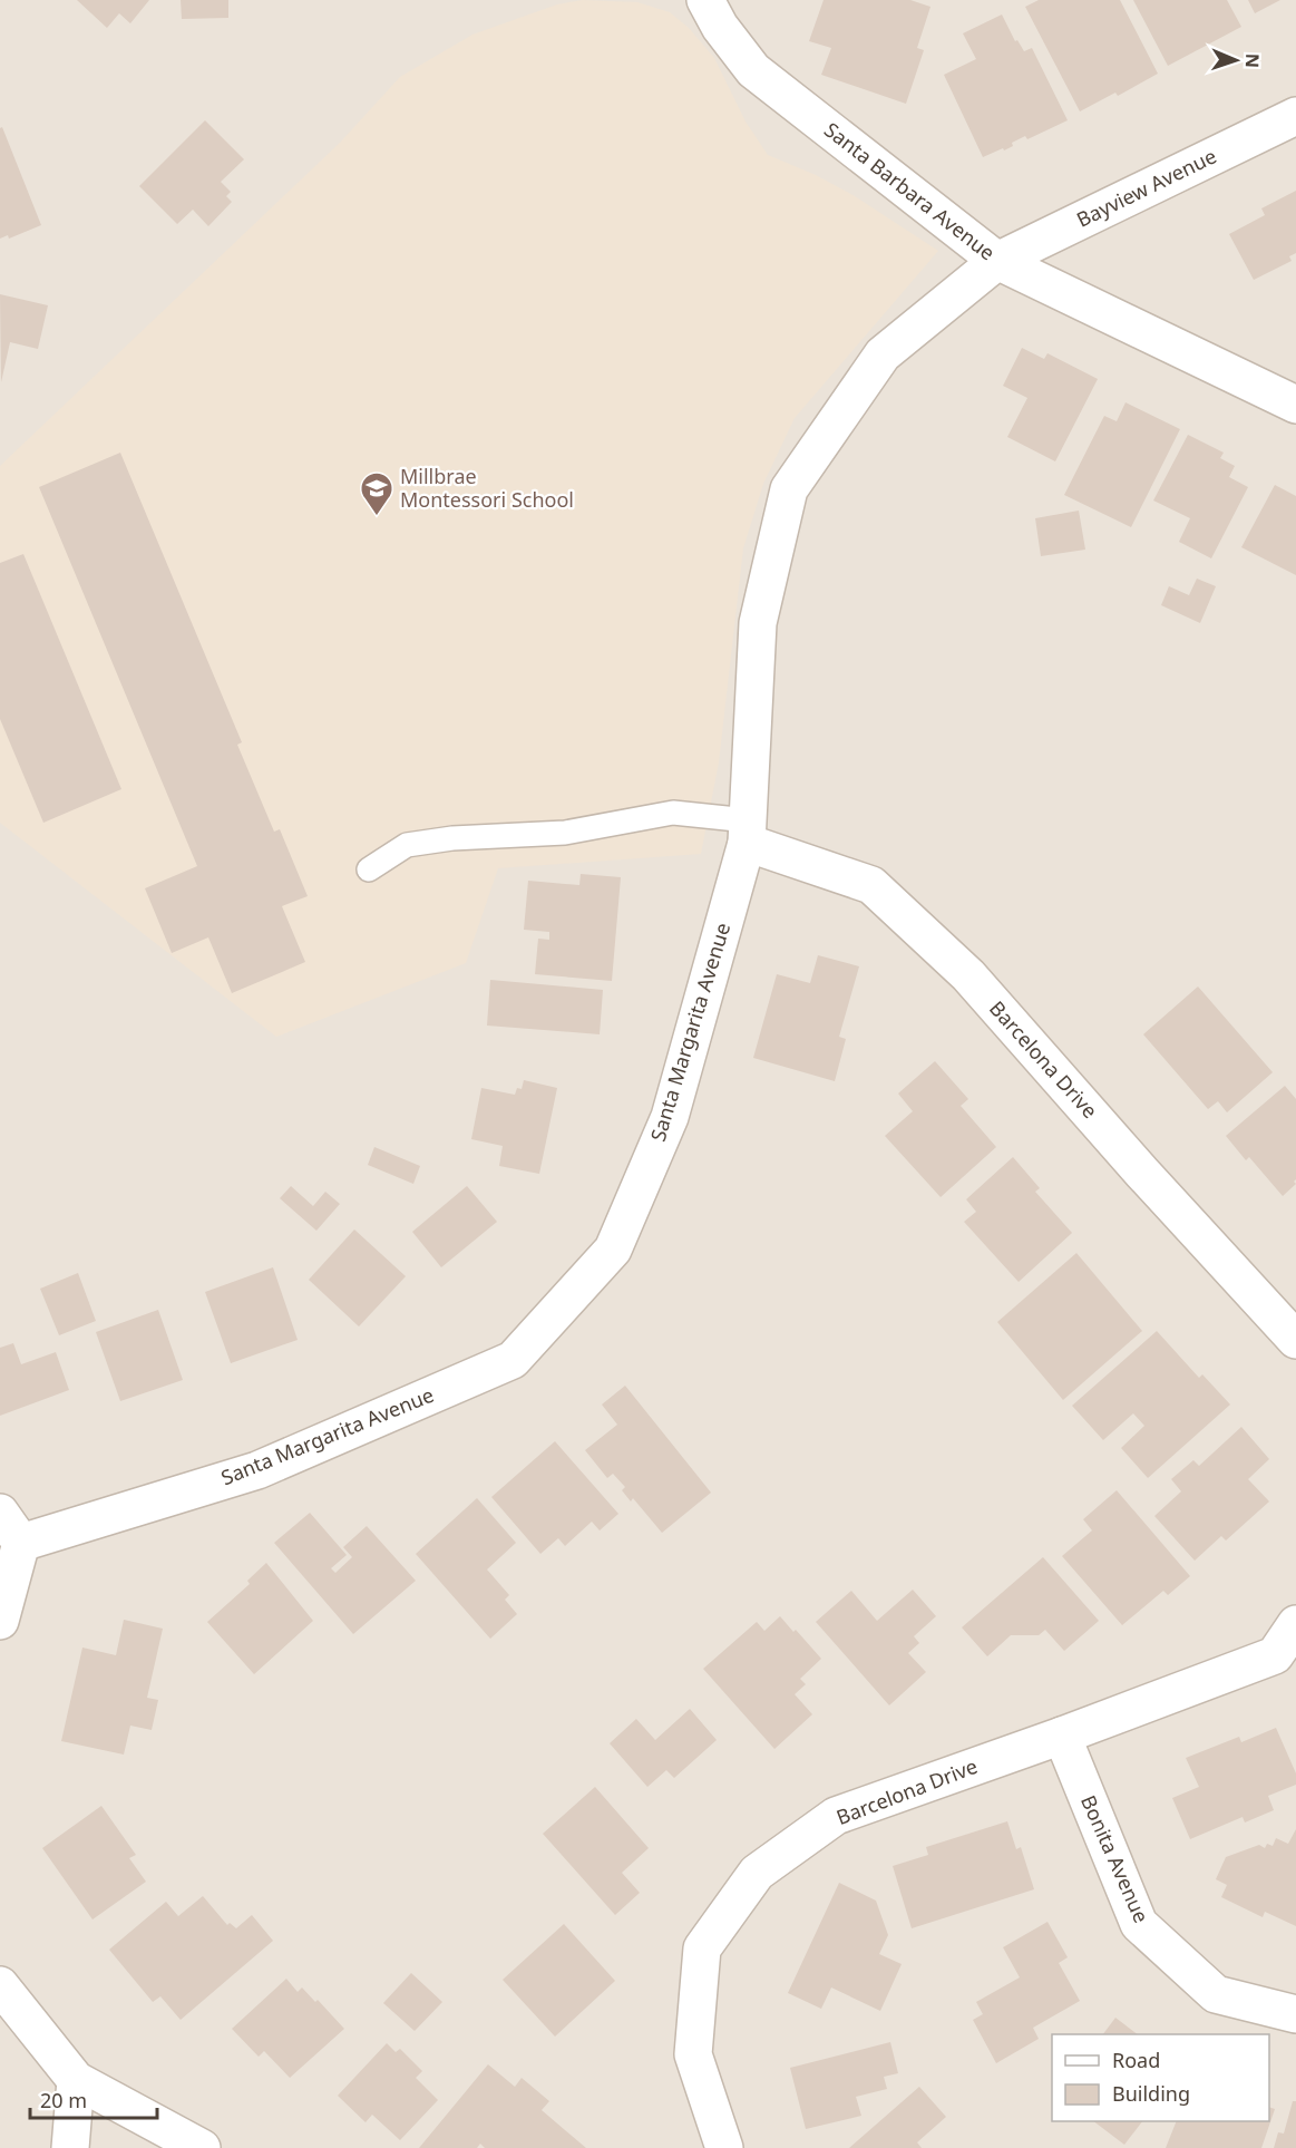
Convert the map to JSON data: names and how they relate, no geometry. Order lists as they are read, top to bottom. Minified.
{"streets":{"street":["Bayview Avenue","Santa Barbara Avenue","Santa Margarita Avenue","Barcelona Drive","Bonita Avenue"]},"crossings":[["Bayview Avenue","Santa Barbara Avenue"],["Bayview Avenue","Santa Margarita Avenue"],["Santa Barbara Avenue","Santa Margarita Avenue"],["Santa Margarita Avenue","Barcelona Drive"],["Barcelona Drive","Bonita Avenue"]],"places":{"school or university":["Millbrae Montessori School"]},"legend":["Road","Building"],"scale_bar":"20 m","north":"right"}
